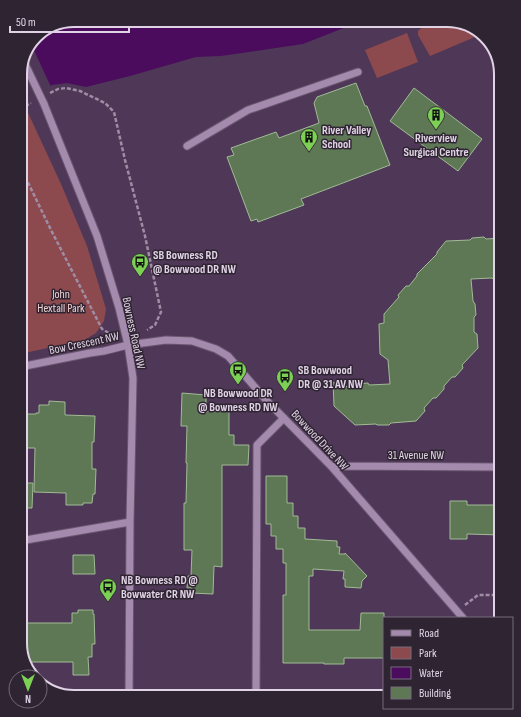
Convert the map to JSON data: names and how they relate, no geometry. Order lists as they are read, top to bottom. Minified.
{"streets":{"street":["Bowness Road NW","Bow Crescent NW","Bowwood Drive NW","31 Avenue NW"]},"crossings":[["Bowness Road NW","Bow Crescent NW"],["Bowness Road NW","Bowwood Drive NW"],["Bow Crescent NW","Bowwood Drive NW"],["Bowwood Drive NW","31 Avenue NW"]],"parks":["John Hextall Park"],"places":{"building":["Riverview Surgical Centre","River Valley School"],"bus stop":["SB Bowness RD @ Bowwood DR NW","NB Bowwood DR @ Bowness RD NW","SB Bowwood DR @ 31 AV NW","NB Bowness RD @ Bowwater CR NW"]},"legend":["Road","Park","Water","Building"],"scale_bar":"50 m","north":"bottom"}
